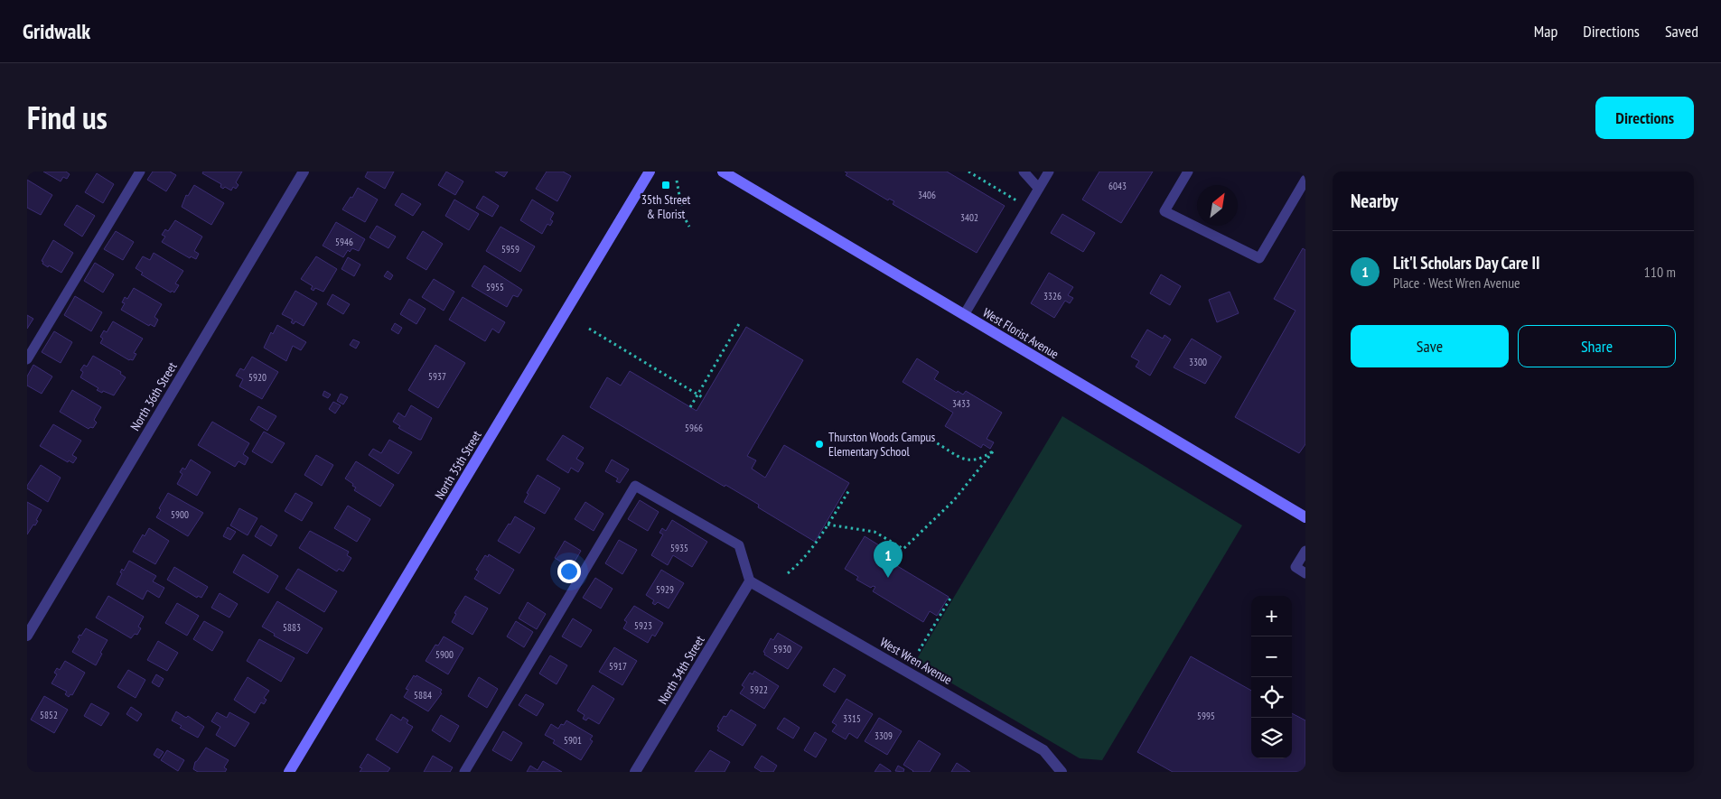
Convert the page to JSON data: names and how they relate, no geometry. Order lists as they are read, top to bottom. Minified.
{"streets":{"street":["West Florist Avenue","North 36th Street","North 35th Street","West Wren Avenue","North 34th Street"]},"crossings":[["West Wren Avenue","North 34th Street"]],"places":{"transit":["35th Street & Florist"],"other":["Thurston Woods Campus Elementary School"]},"house_numbers":["6043","3406","3402","5946","5959","5955","3326","3300","5937","5920","3433","5966","5900","5935","5929","5923","5883","5930","5900","5917","5922","5884","5852","5995","3315","3309","5901"],"north":"top right","page":{"header":"Gridwalk","nav":["Map","Directions","Saved"],"title":"Find us","buttons":["Directions",["Save","Share"]],"heading":"Nearby","list":[{"mark":"1","name":"Lit'l Scholars Day Care II","note":"Place · West Wren Avenue","value":"110 m"}],"pins":"1","map_buttons":["+","−"]}}
